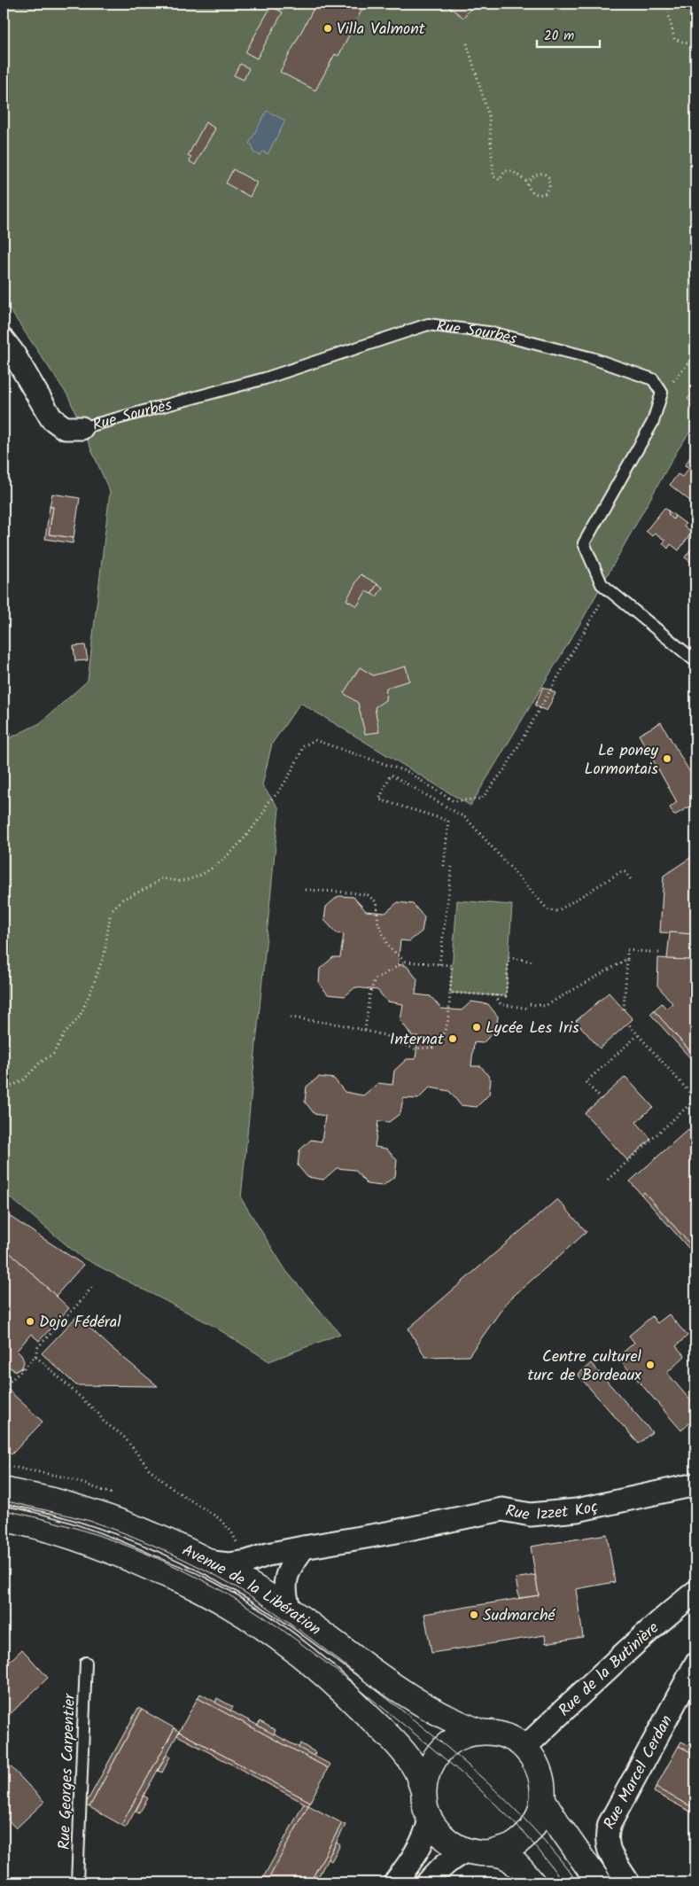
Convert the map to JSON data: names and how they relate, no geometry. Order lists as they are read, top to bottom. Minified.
{"streets":{"street":["Rue Sourbès","Rue Izzet Koç","Avenue de la Libération","Rue de la Butinière","Rue Marcel Cerdan"],"lane":["Rue Georges Carpentier"]},"crossings":[["Rue Izzet Koç","Avenue de la Libération"],["Avenue de la Libération","Rue de la Butinière"]],"places":["Villa Valmont","Le poney Lormontais","Lycée Les Iris","Internat","Dojo Fédéral","Centre culturel turc de Bordeaux","Sudmarché"],"scale_bar":"20 m"}
